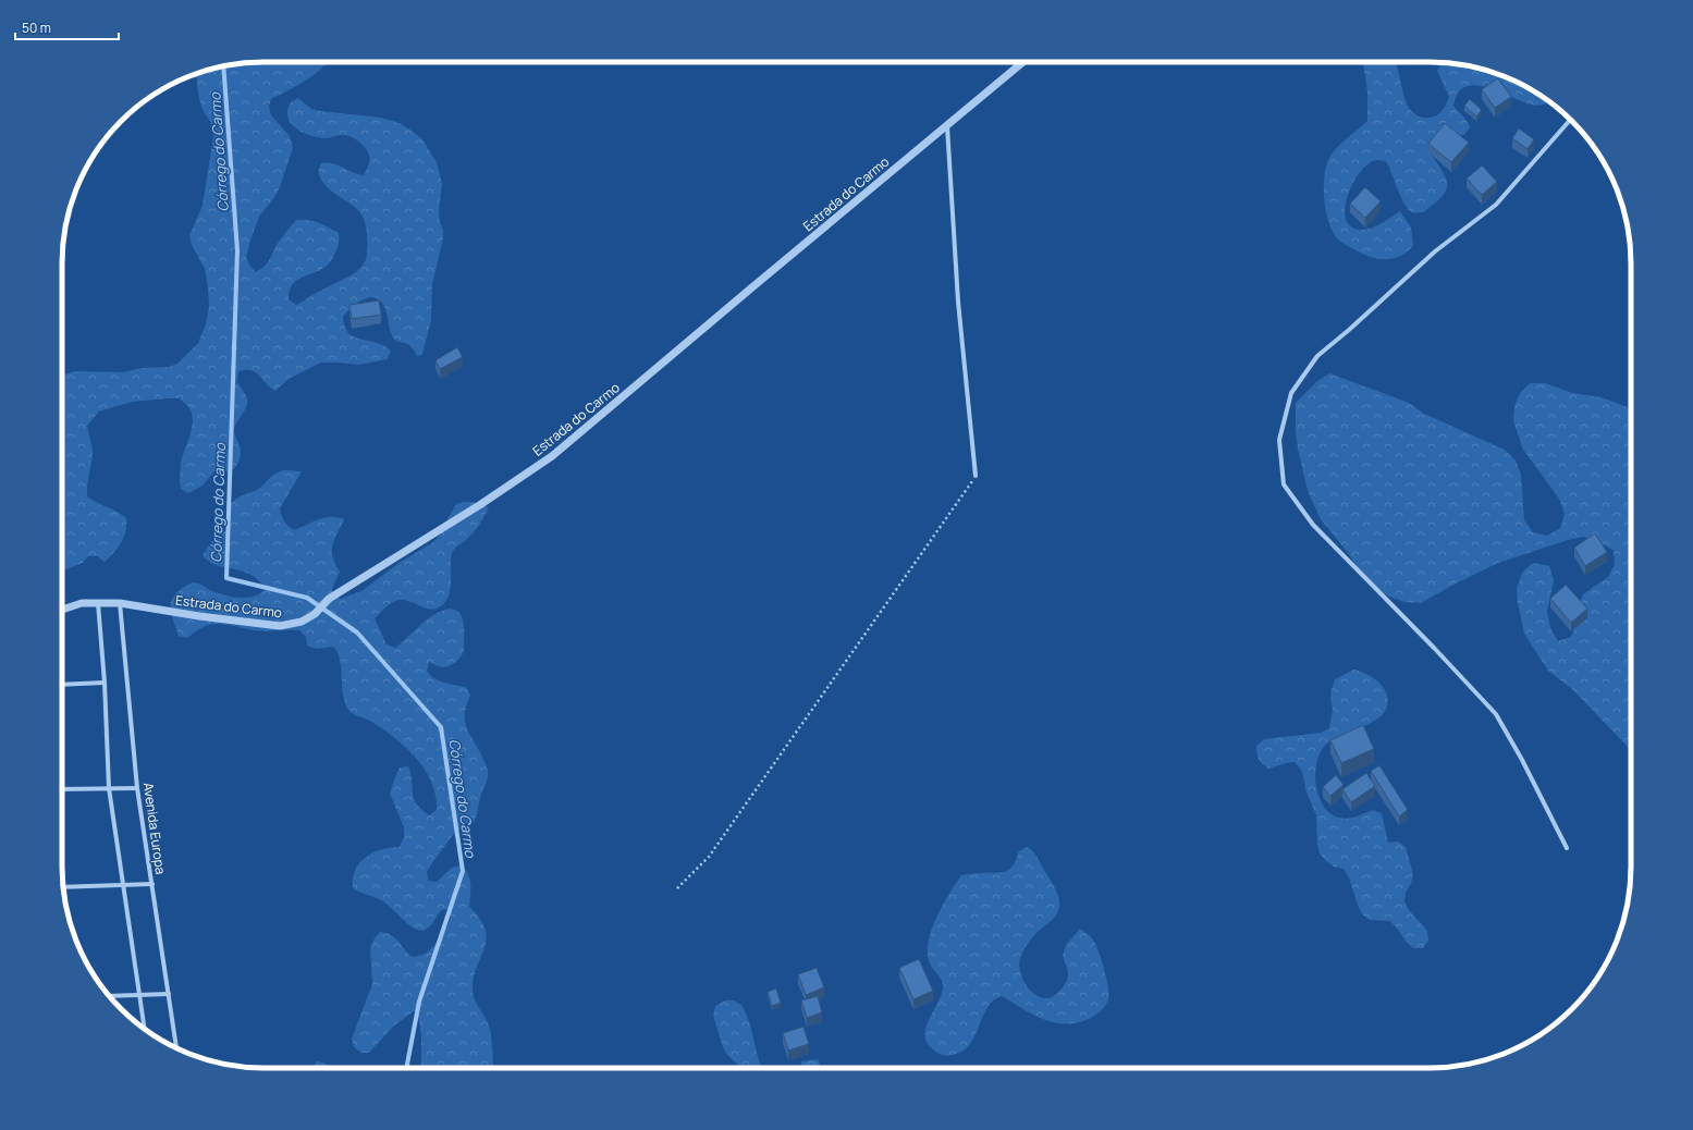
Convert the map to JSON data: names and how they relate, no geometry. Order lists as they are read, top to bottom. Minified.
{"streets":{"street":["Estrada do Carmo","Avenida Europa"]},"crossings":[["Estrada do Carmo","Avenida Europa"]],"water":["Córrego do Carmo"],"scale_bar":"50 m"}
